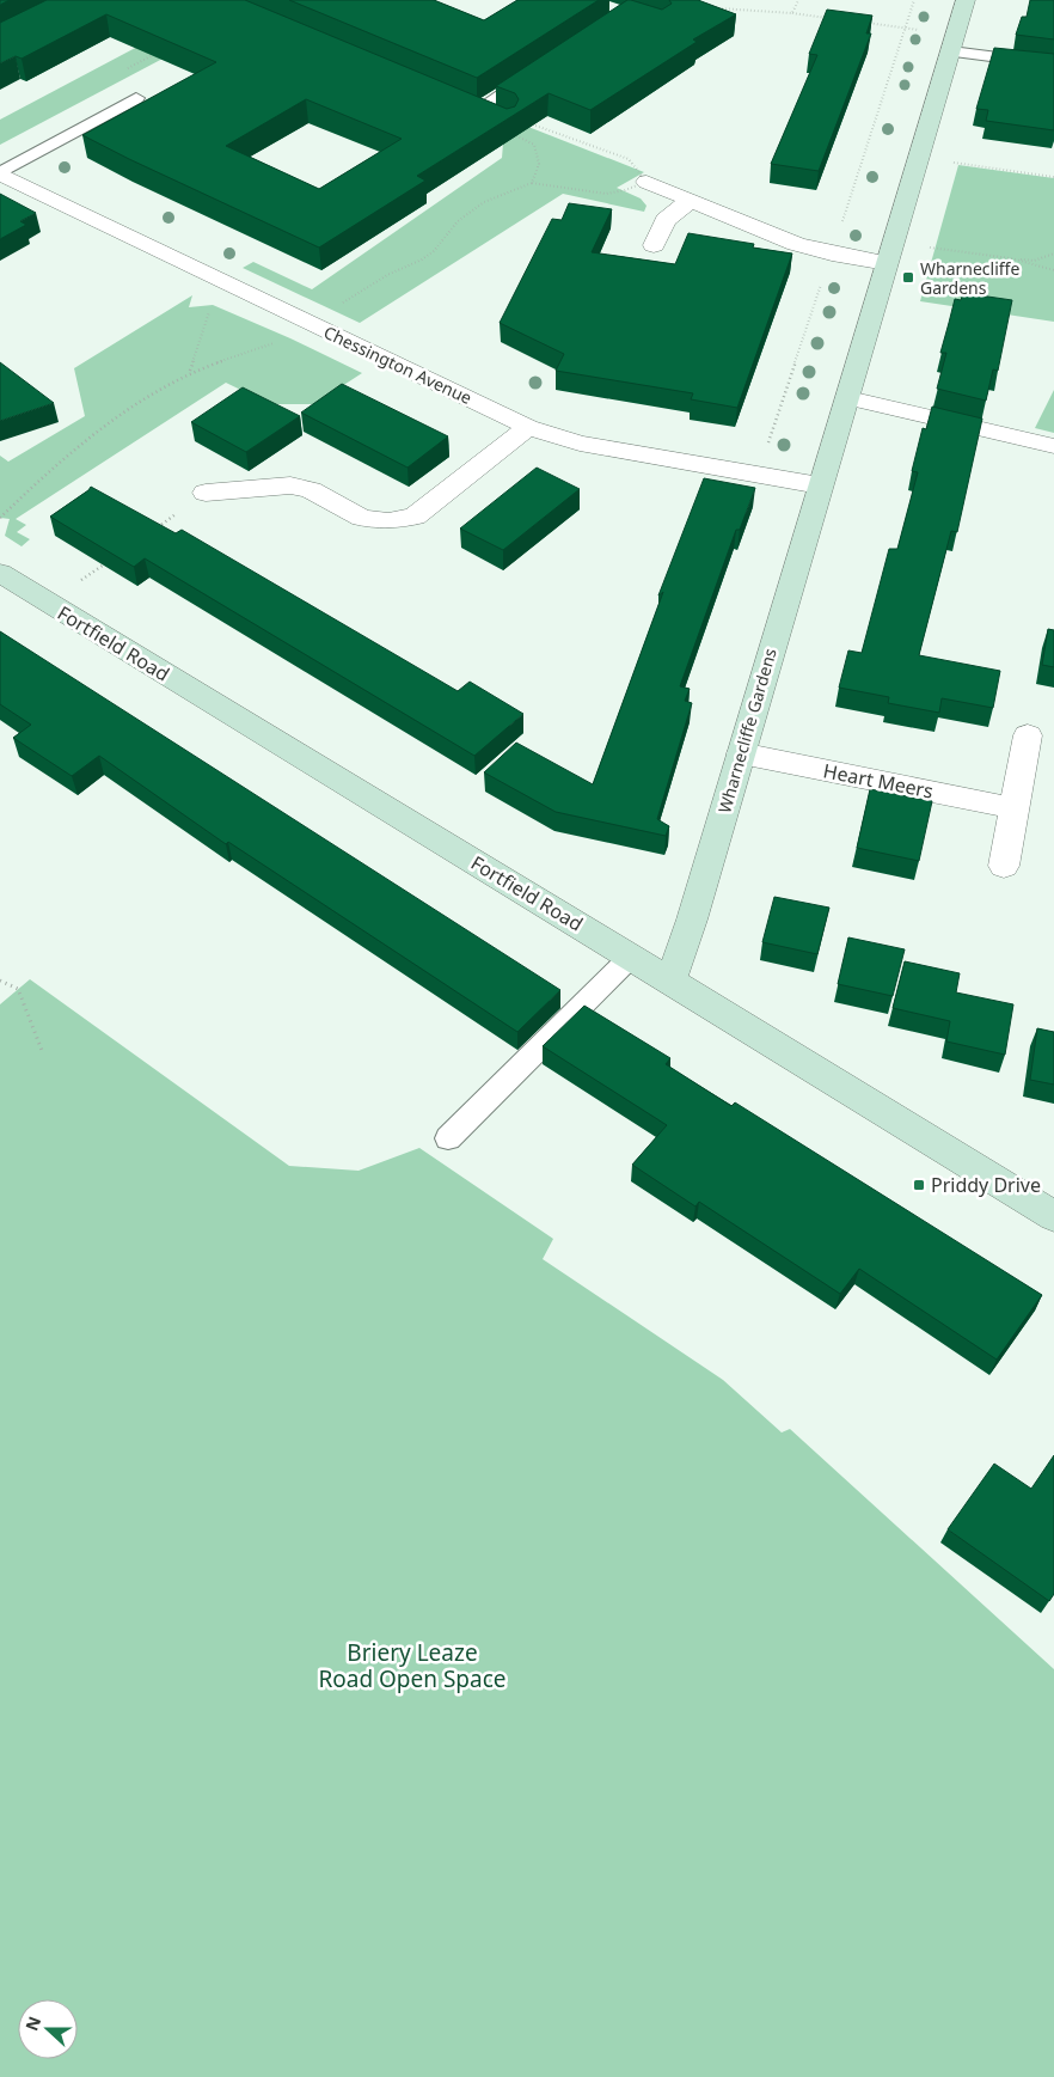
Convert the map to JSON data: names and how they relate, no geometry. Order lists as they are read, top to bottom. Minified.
{"streets":{"street":["Chessington Avenue","Fortfield Road","Wharnecliffe Gardens","Heart Meers"]},"crossings":[["Chessington Avenue","Wharnecliffe Gardens"],["Fortfield Road","Wharnecliffe Gardens"],["Wharnecliffe Gardens","Heart Meers"]],"parks":["Briery Leaze Road Open Space"],"places":{"transit":["Wharnecliffe Gardens","Priddy Drive"]},"north":"left"}
